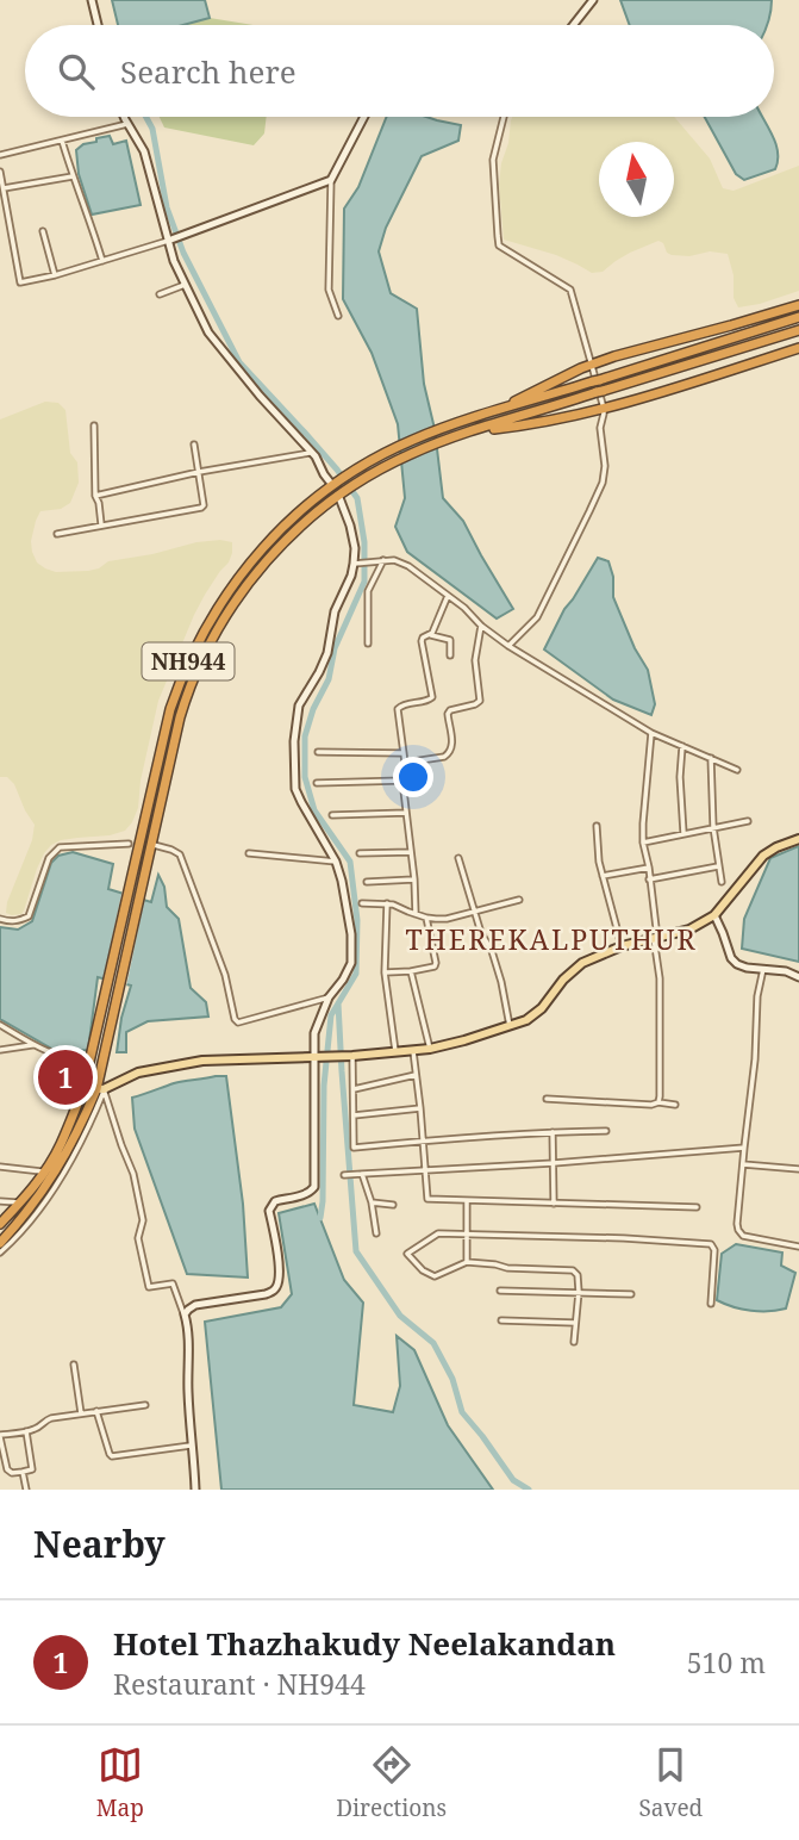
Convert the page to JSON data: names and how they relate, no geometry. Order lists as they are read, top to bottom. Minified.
{"streets":{"highway":["NH944"]},"districts":["THEREKALPUTHUR"],"north":"top","page":{"search":"Search here","pins":"1","heading":"Nearby","list":[{"mark":"1","name":"Hotel Thazhakudy Neelakandan","note":"Restaurant · NH944","value":"510 m"}],"nav":["Map","Directions","Saved"]}}
